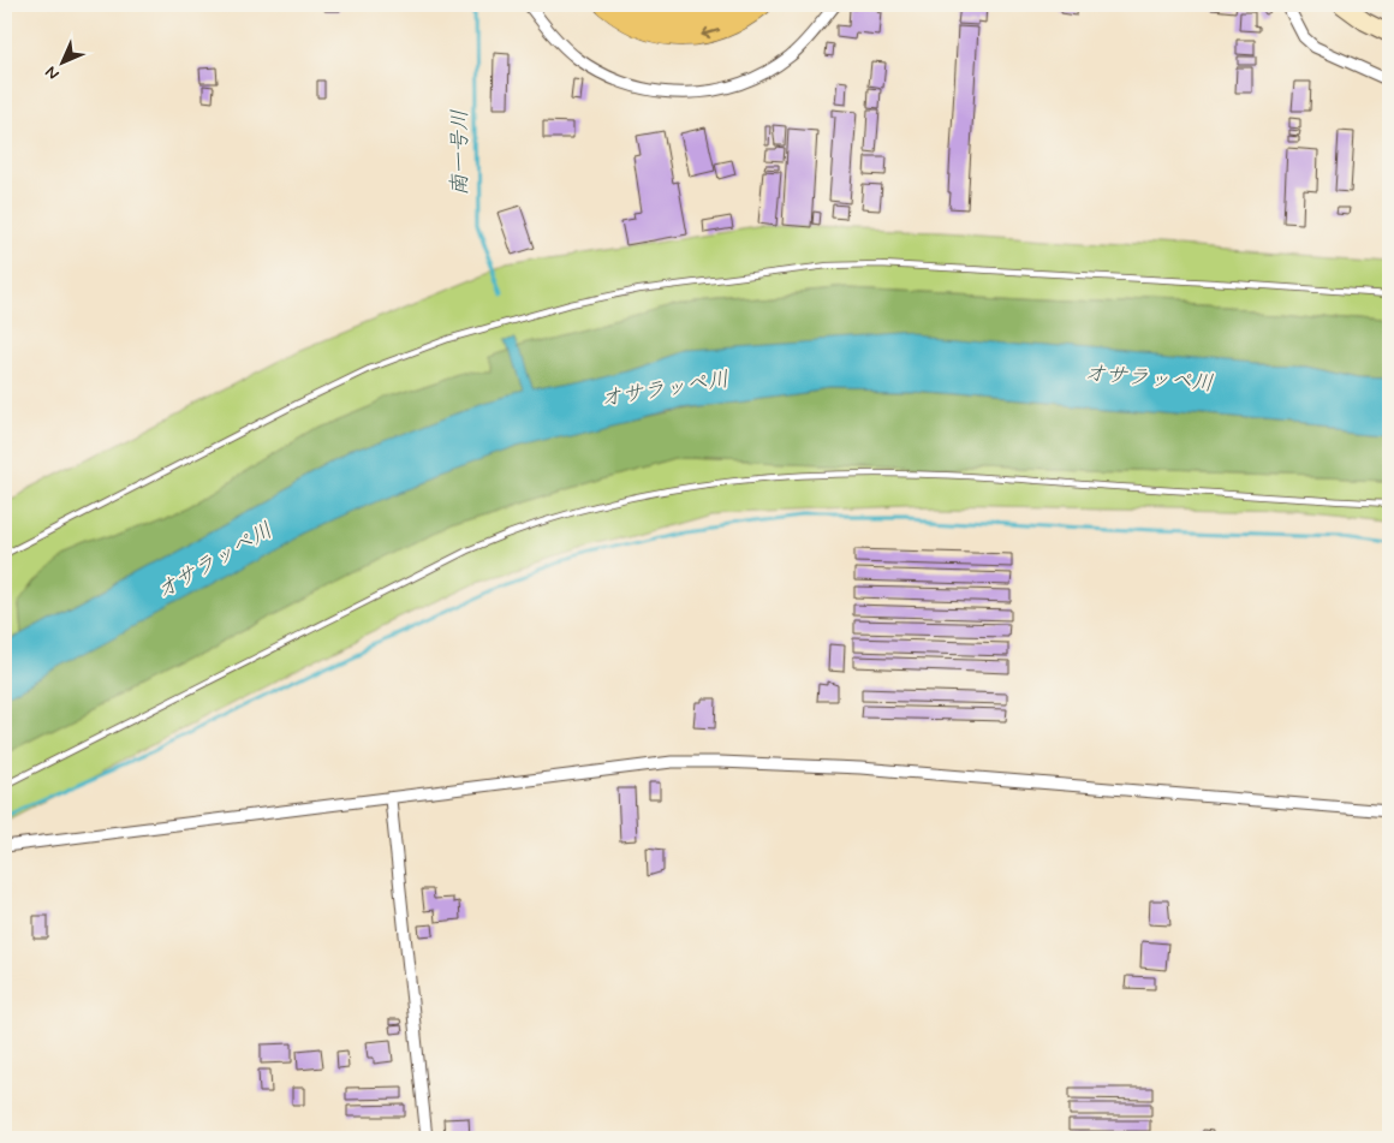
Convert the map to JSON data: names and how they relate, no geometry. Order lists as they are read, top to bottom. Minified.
{"water":["南一号川","オサラッペ川"],"north":"bottom left"}
